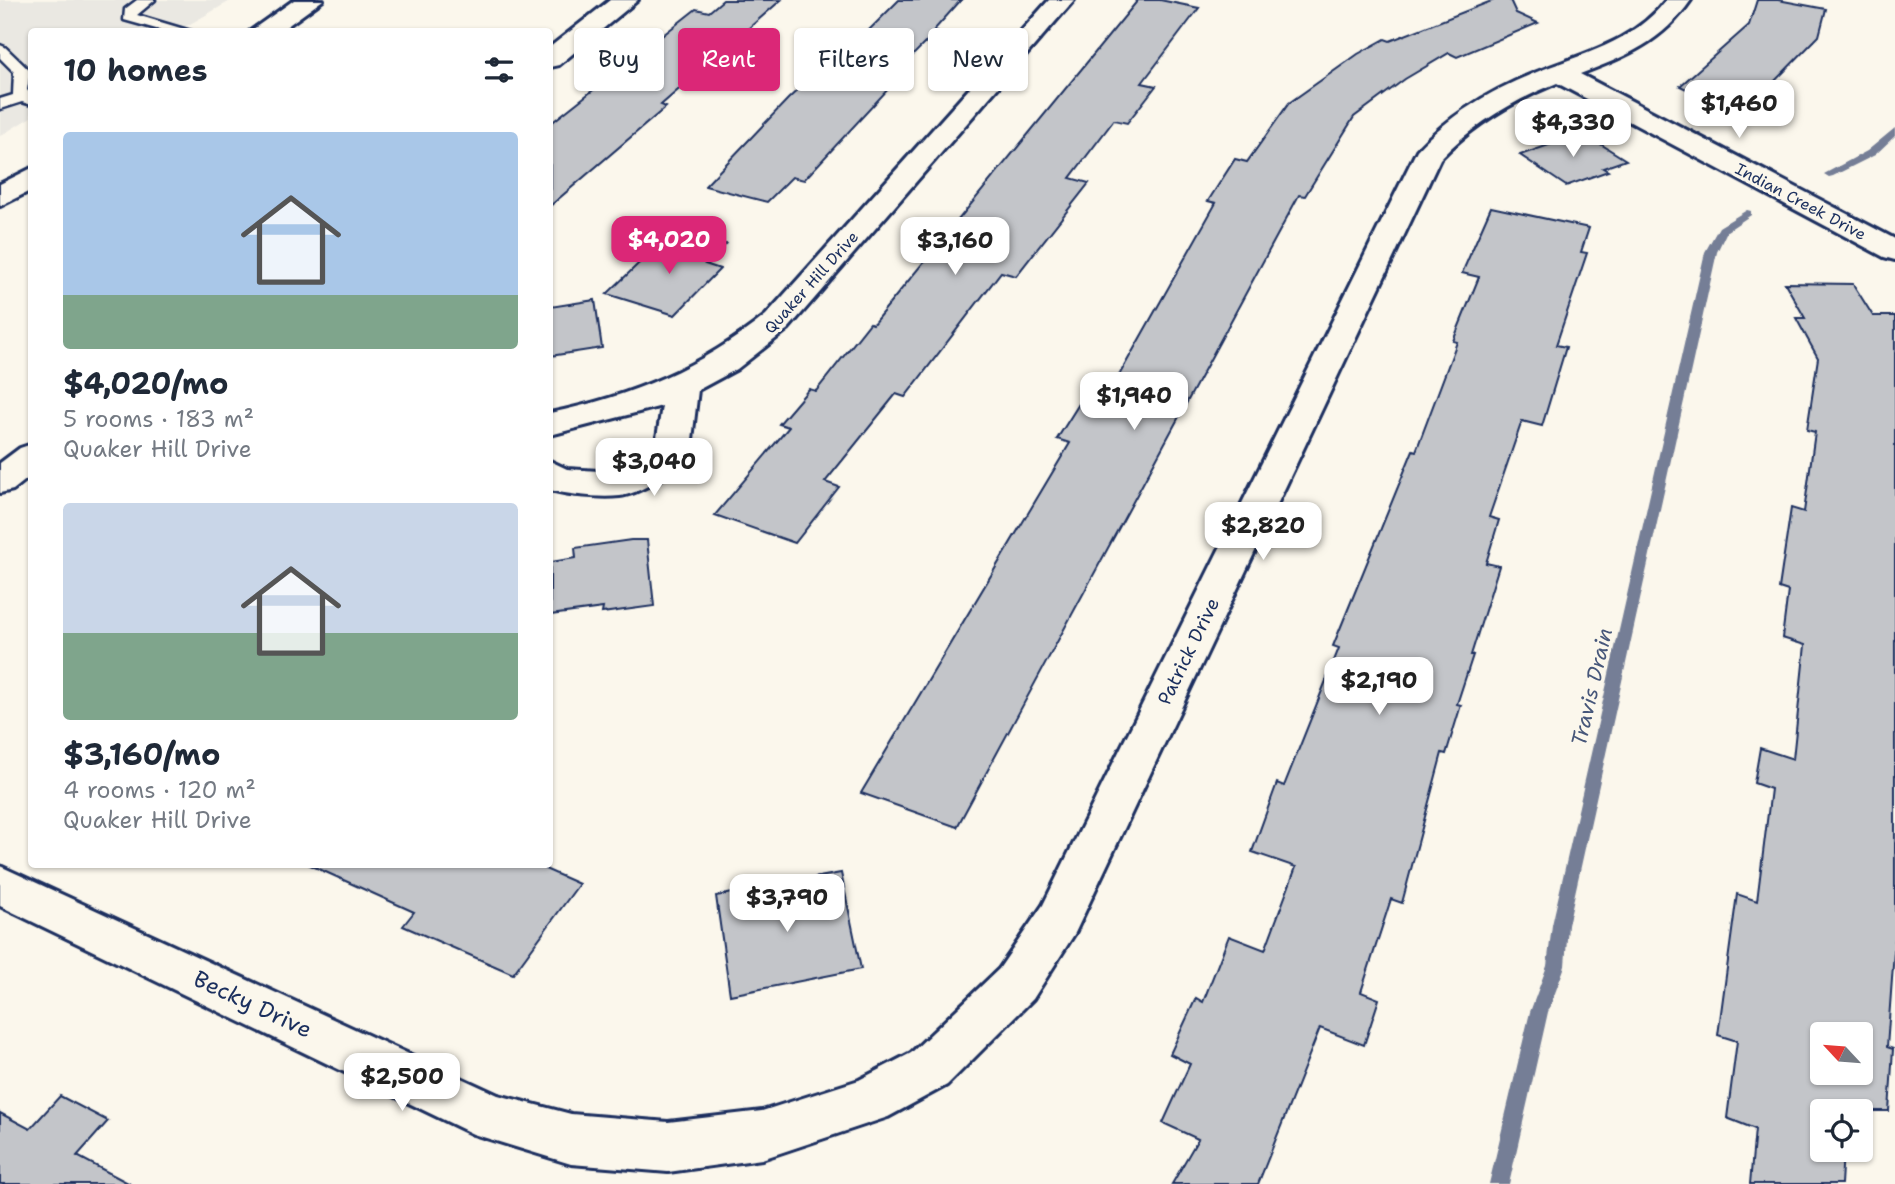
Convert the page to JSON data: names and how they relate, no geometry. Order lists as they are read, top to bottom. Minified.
{"streets":{"street":["Indian Creek Drive","Quaker Hill Drive","Patrick Drive","Becky Drive"]},"crossings":[["Indian Creek Drive","Patrick Drive"],["Patrick Drive","Becky Drive"]],"water":["Travis Drain"],"north":"top left","page":{"chip":["Buy","Rent","Filters","New"],"heading":"10 homes","price":["$1,460","$4,330","$4,020","$3,160","$1,940","$3,040","$2,820","$2,190","$3,790","$2,500"],"list":[{"name":"$4,020/mo","note":"5 rooms · 183 m² · Quaker Hill Drive"},{"name":"$3,160/mo","note":"4 rooms · 120 m² · Quaker Hill Drive"}]}}
